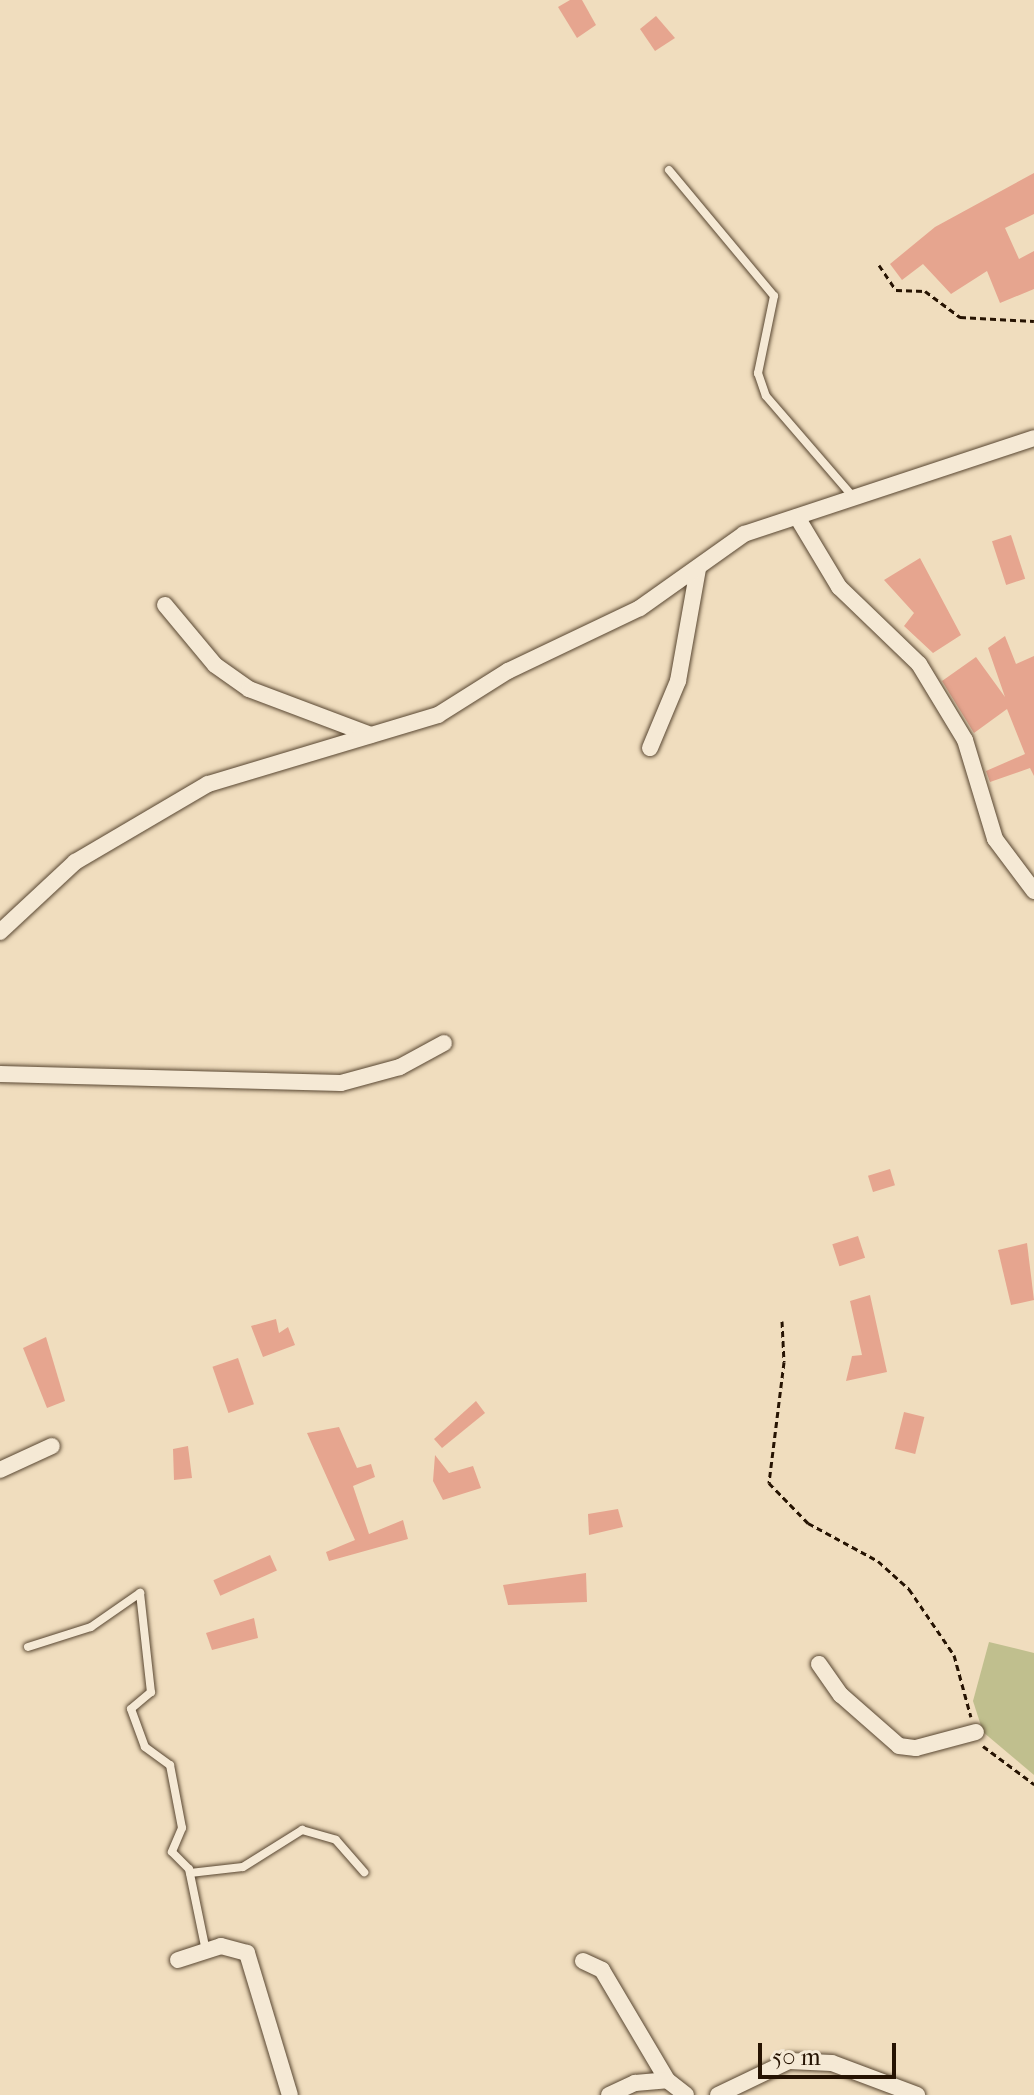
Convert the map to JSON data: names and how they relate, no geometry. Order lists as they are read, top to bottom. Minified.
{"scale_bar":"50 m"}
